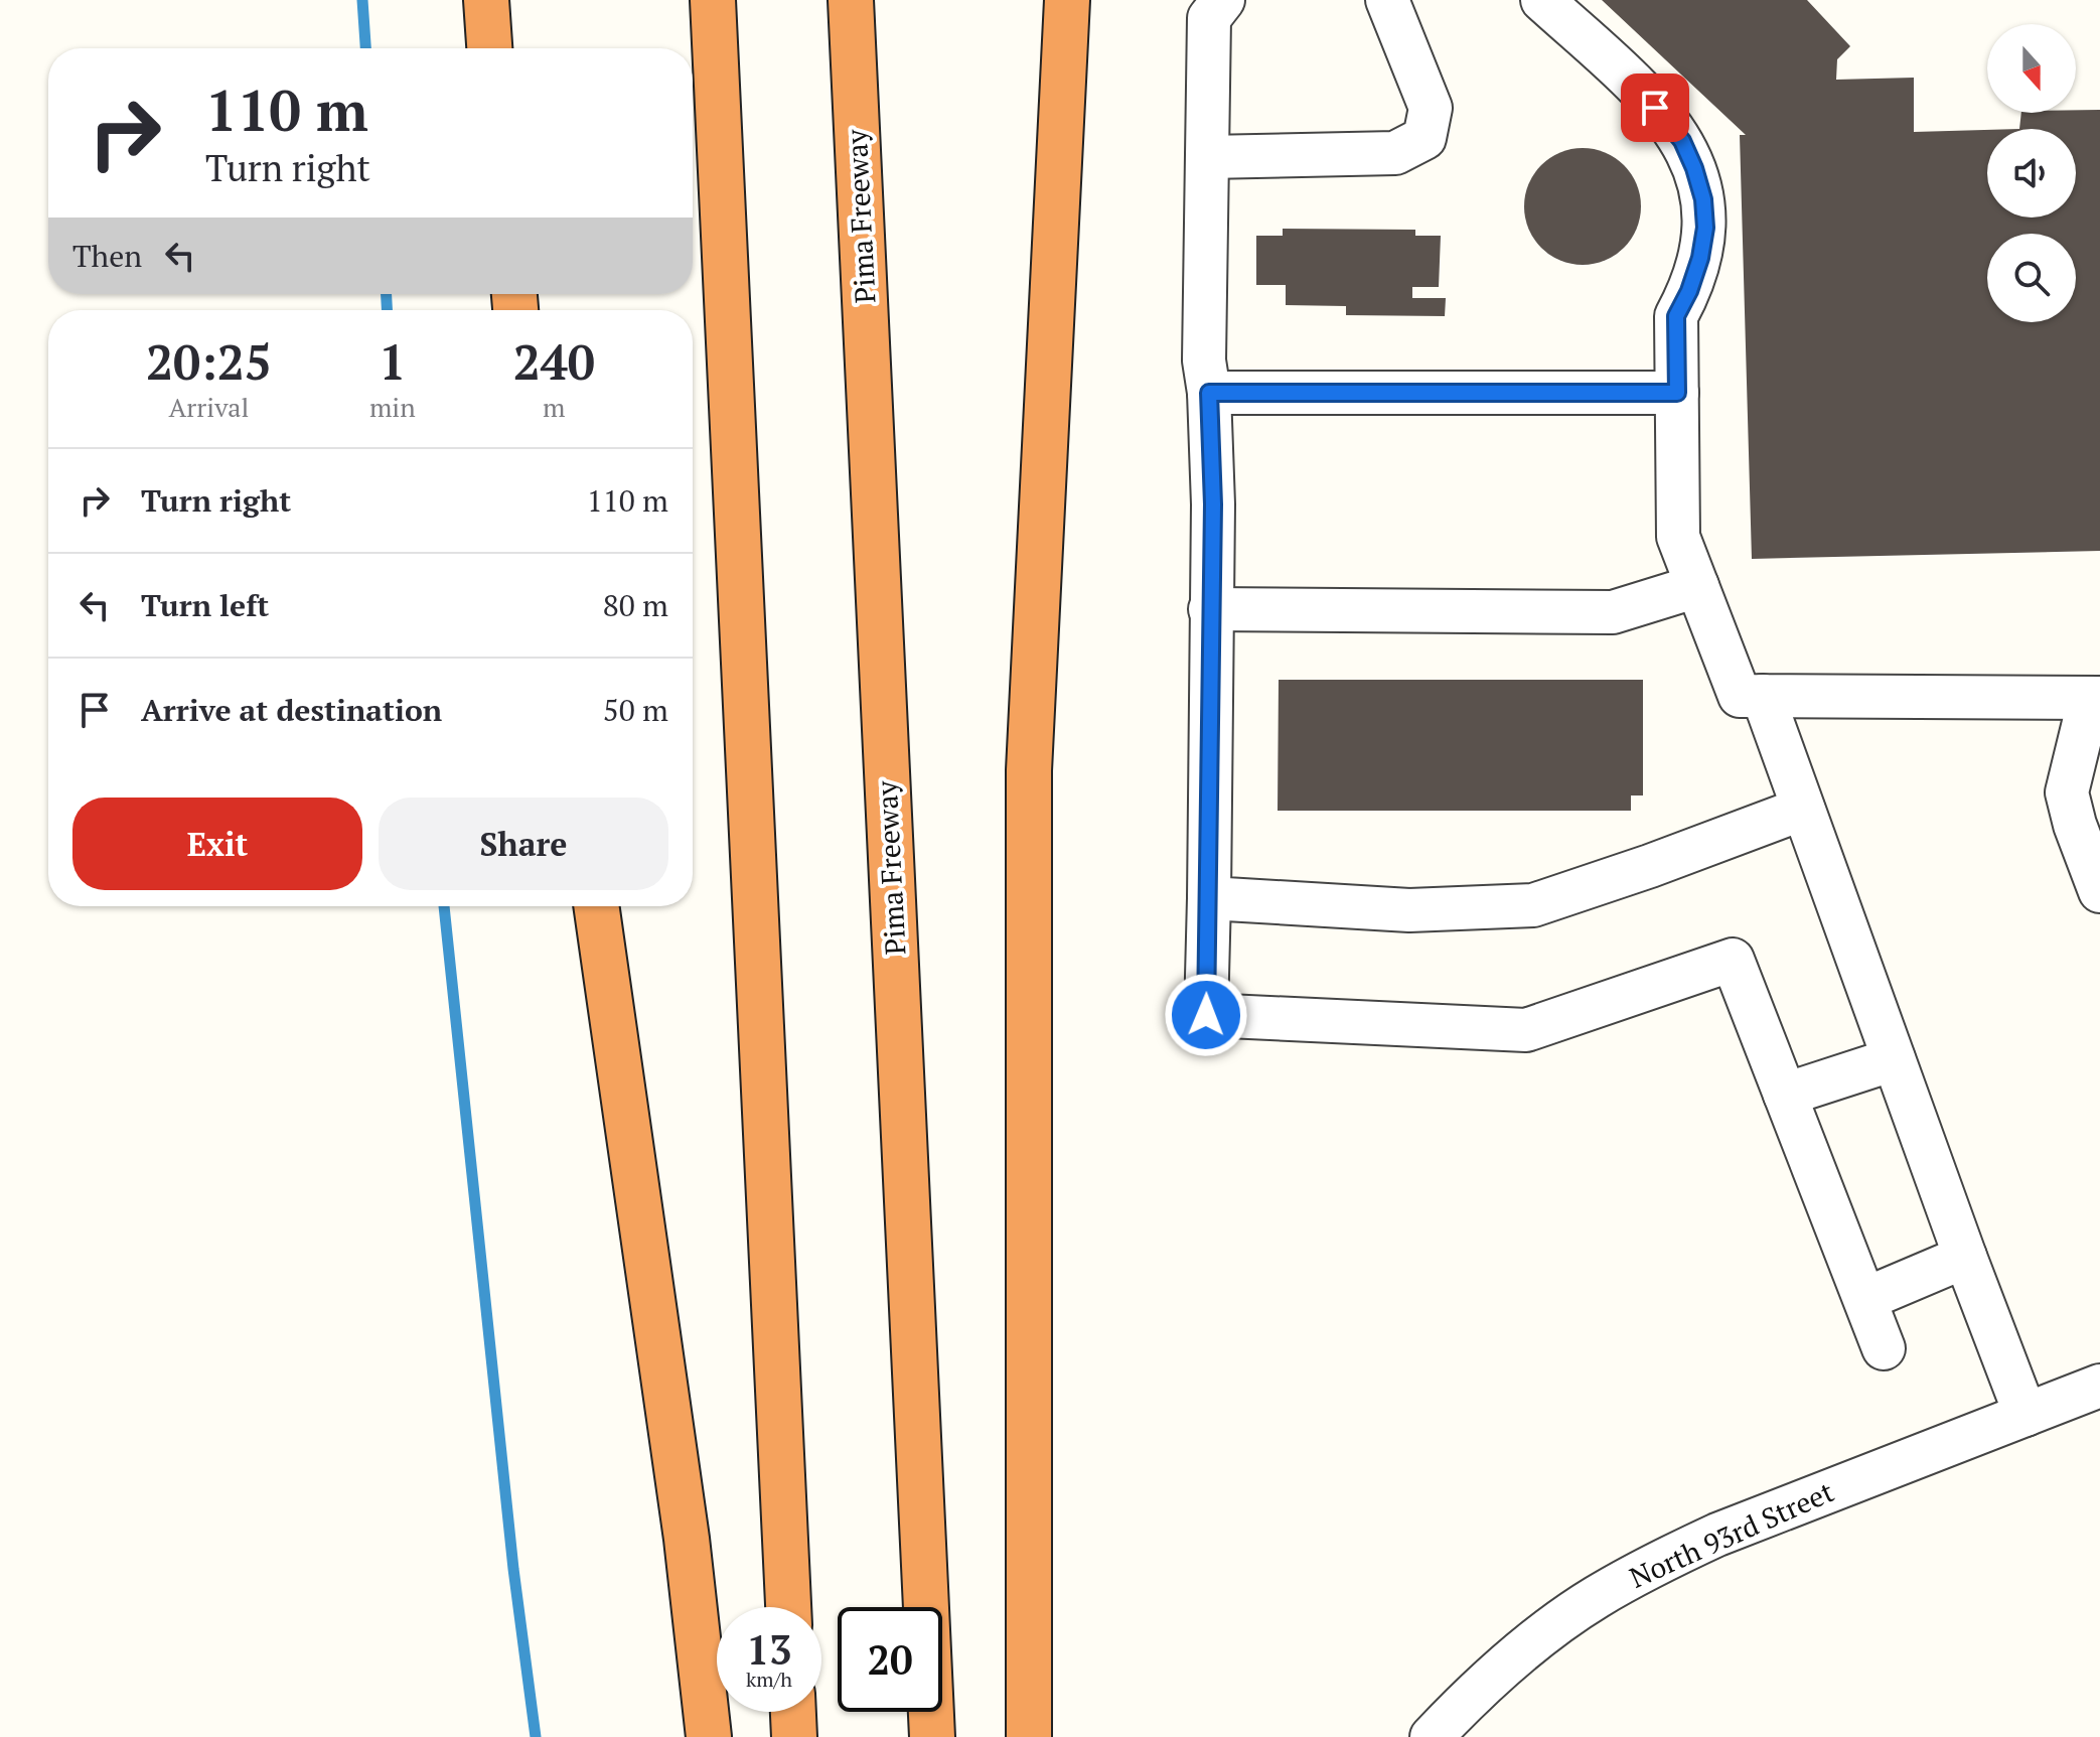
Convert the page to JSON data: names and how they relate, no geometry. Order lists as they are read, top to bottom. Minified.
{"streets":{"highway":["Pima Freeway"],"street":["North 93rd Street"]},"north":"bottom","page":{"turn":["110 m","Turn right"],"then":"Then","eta":["20:25","Arrival","1","min","240","m"],"list":[{"name":"Turn right","value":"110 m"},{"name":"Turn left","value":"80 m"},{"name":"Arrive at destination","value":"50 m"}],"buttons":["Exit","Share"],"speed":"13 km/h","limit":"20"}}
